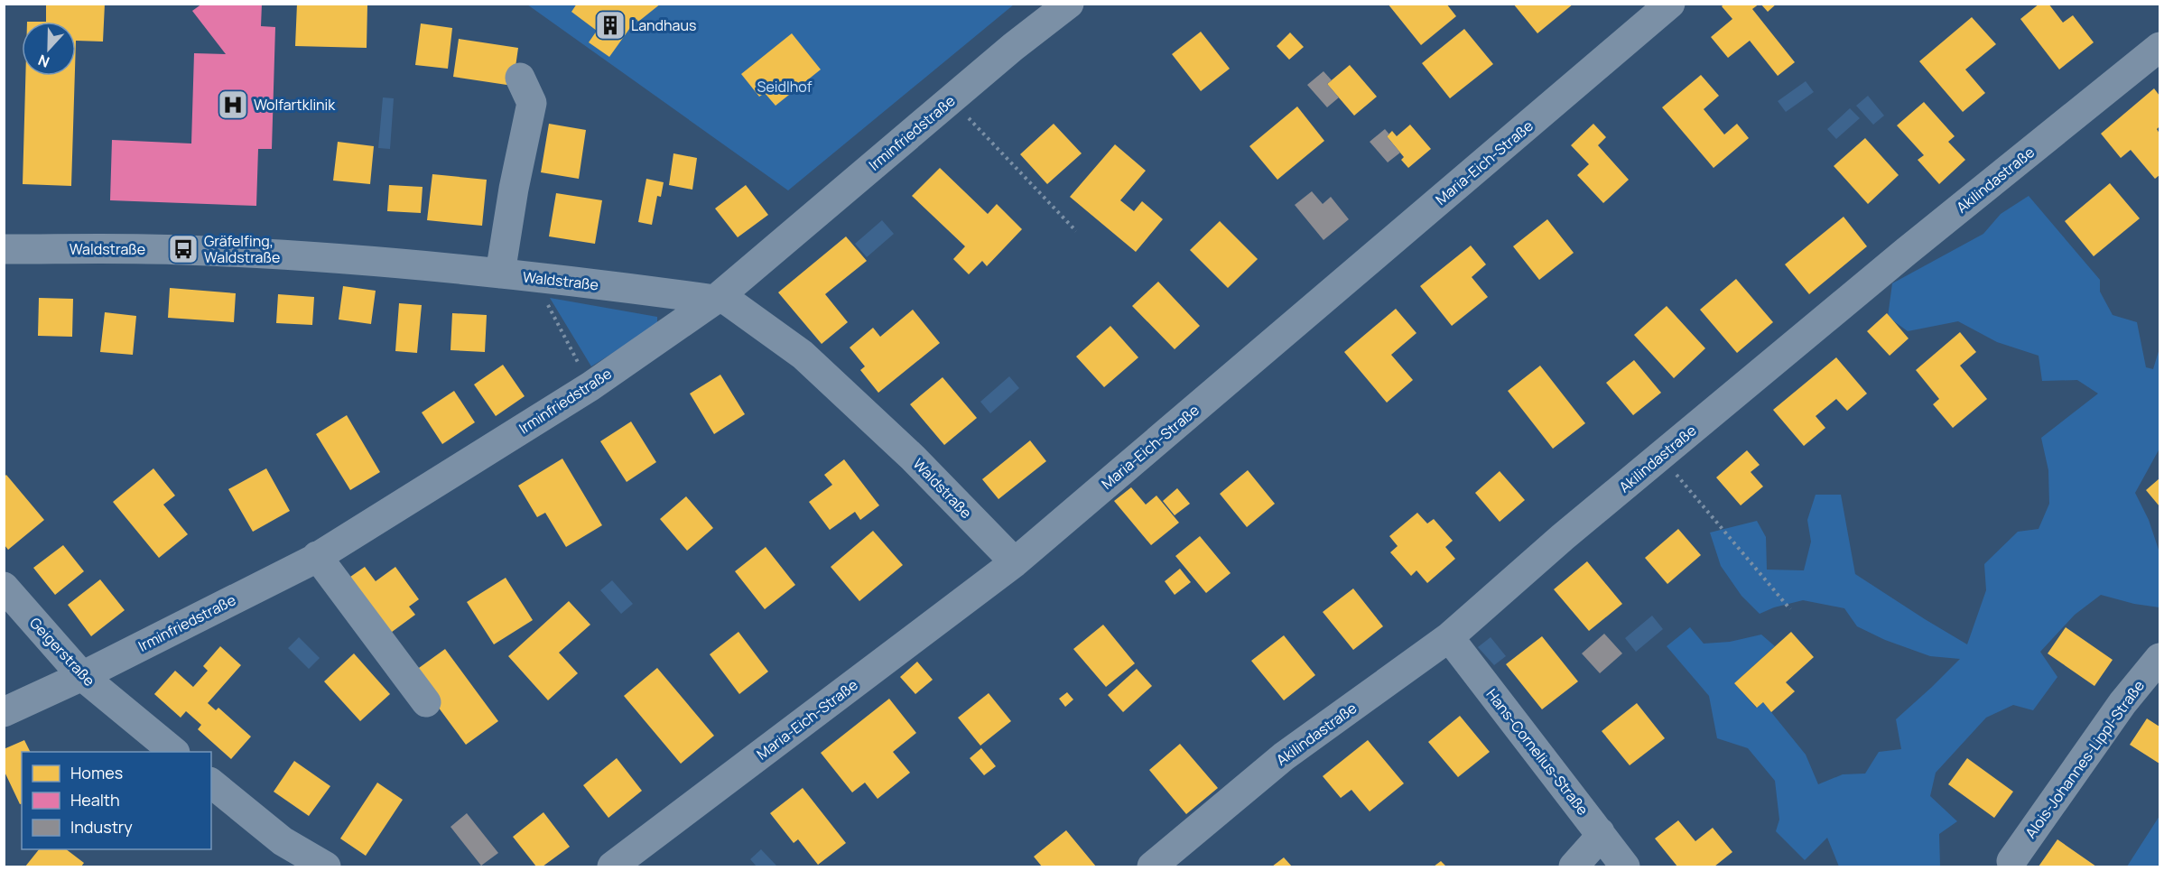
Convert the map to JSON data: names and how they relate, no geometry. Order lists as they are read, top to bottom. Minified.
{"streets":{"street":["Irminfriedstraße","Maria-Eich-Straße","Akilindastraße","Waldstraße","Geigerstraße","Hans-Cornelius-Straße","Alois-Johannes-Lippl-Straße"]},"crossings":[["Irminfriedstraße","Waldstraße"],["Irminfriedstraße","Geigerstraße"],["Maria-Eich-Straße","Waldstraße"],["Akilindastraße","Hans-Cornelius-Straße"]],"parks":["Seidlhof"],"places":{"building":["Landhaus"],"hospital":["Wolfartklinik"],"bus stop":["Gräfelfing, Waldstraße"]},"legend":["Homes","Health","Industry"],"north":"bottom"}
